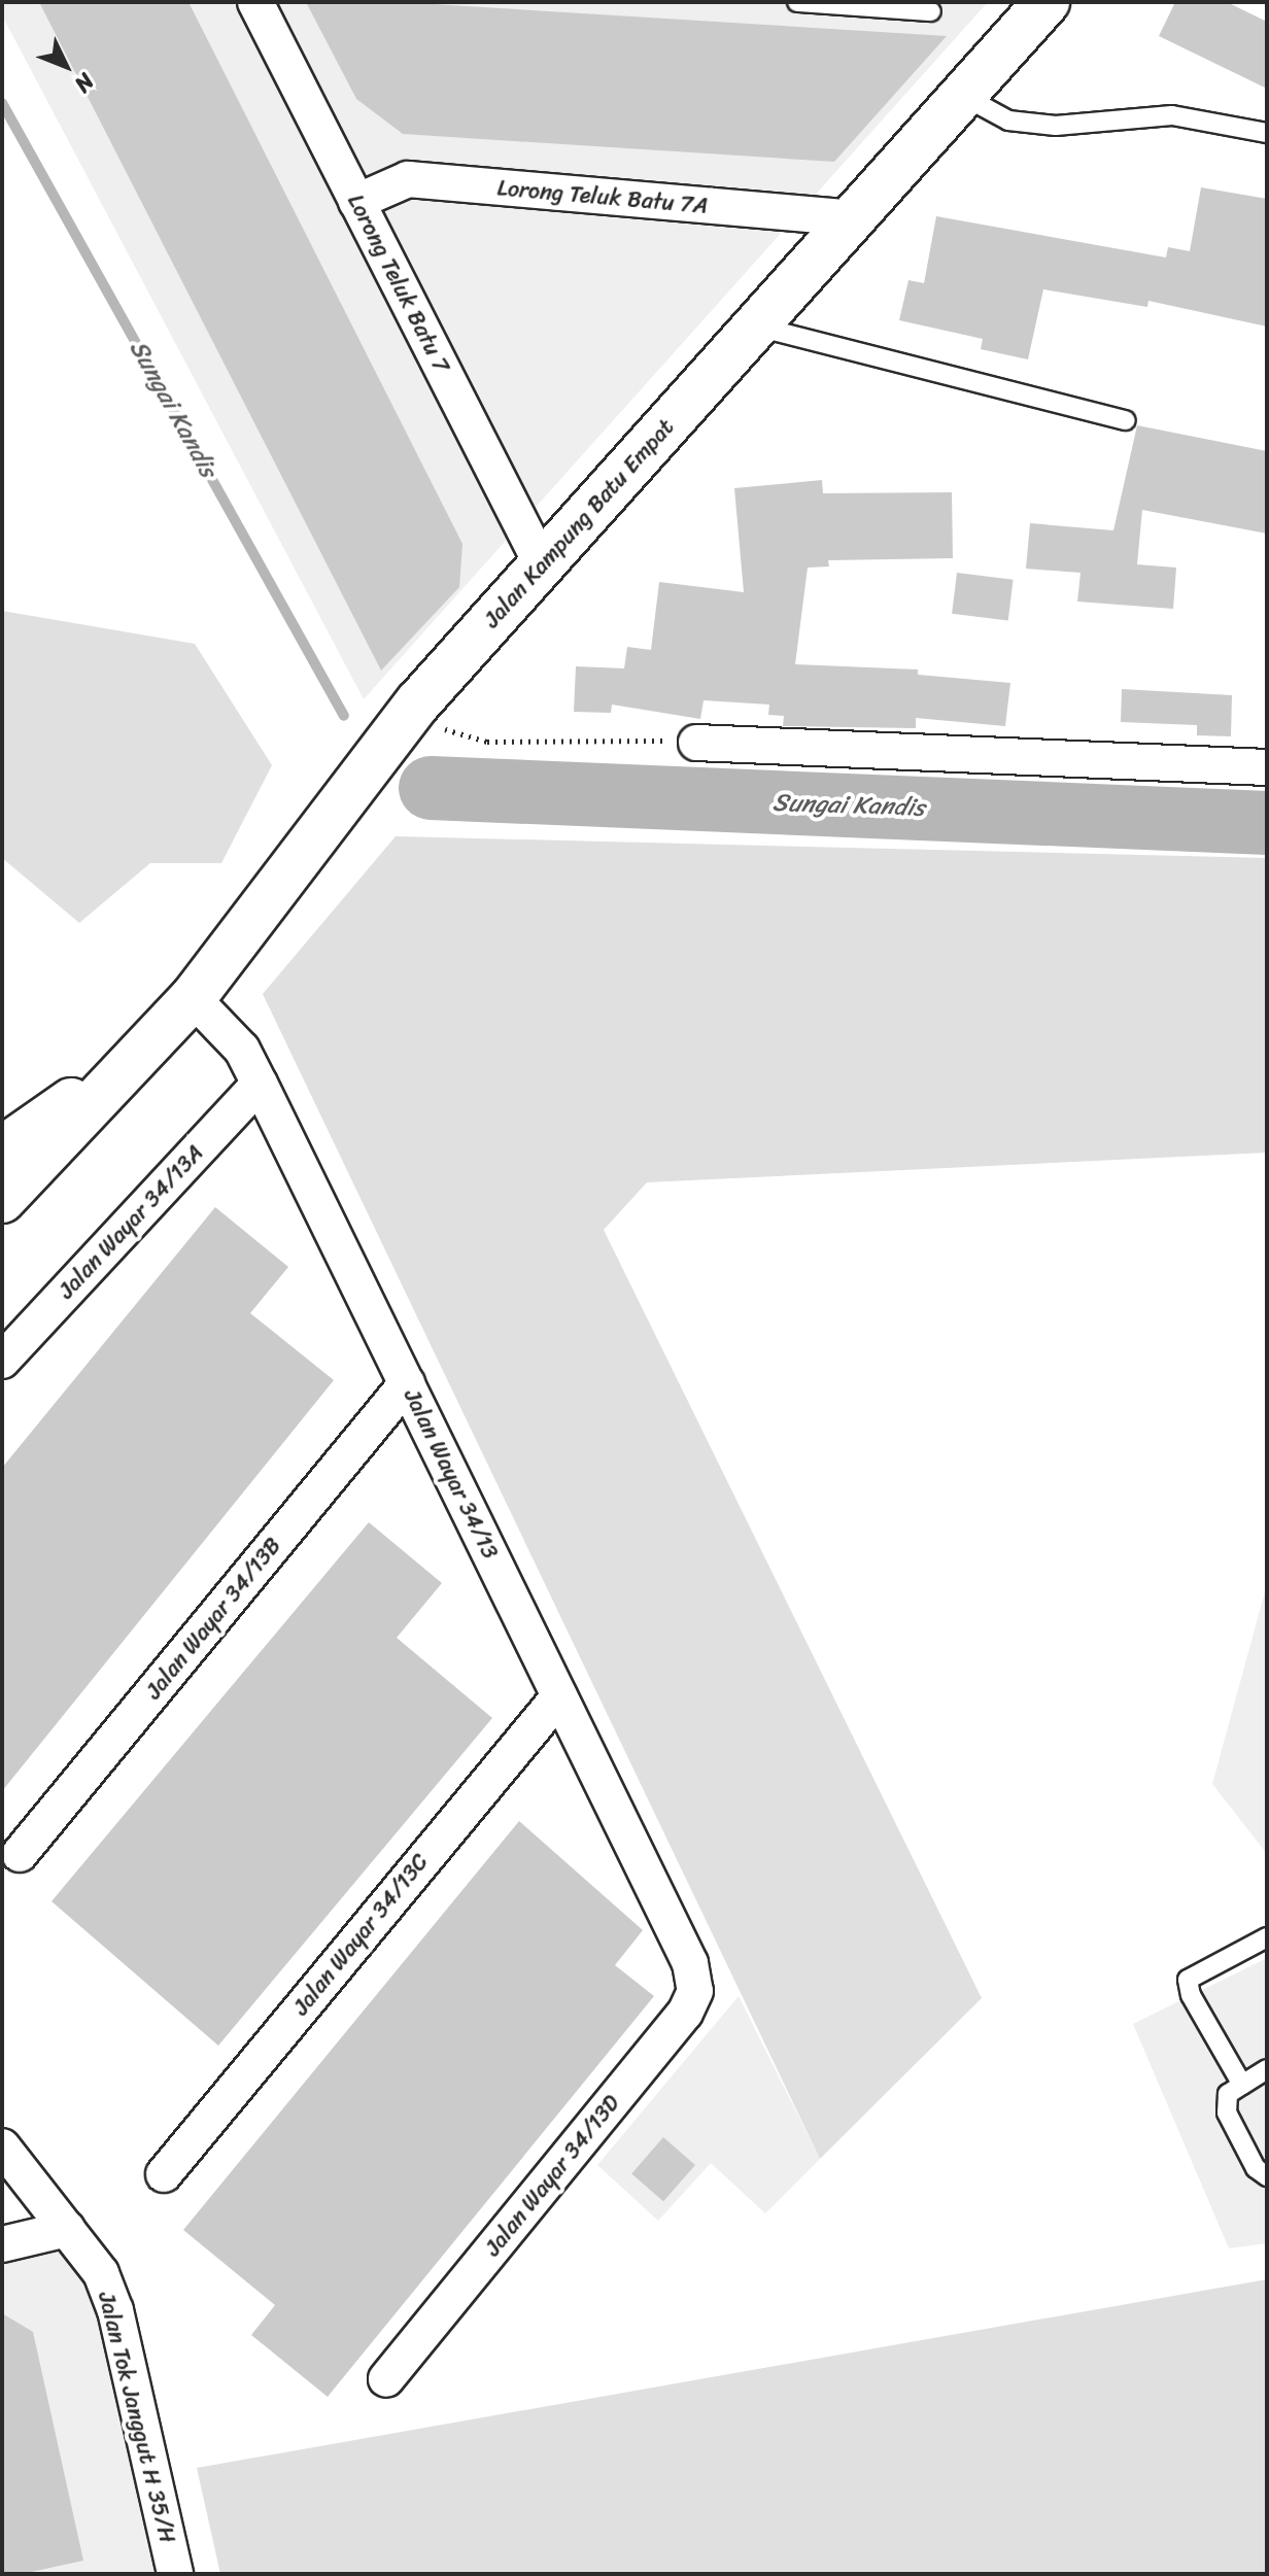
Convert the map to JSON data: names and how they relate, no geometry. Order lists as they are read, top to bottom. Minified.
{"streets":{"main road":["Jalan Kampung Batu Empat"],"street":["Lorong Teluk Batu 7A","Lorong Teluk Batu 7","Jalan Wayar 34/13A","Jalan Wayar 34/13","Jalan Wayar 34/13B","Jalan Wayar 34/13C","Jalan Wayar 34/13D","Jalan Tok Janggut H 35/H"]},"crossings":[["Lorong Teluk Batu 7A","Lorong Teluk Batu 7"],["Lorong Teluk Batu 7A","Jalan Kampung Batu Empat"],["Lorong Teluk Batu 7","Jalan Kampung Batu Empat"],["Jalan Kampung Batu Empat","Jalan Wayar 34/13"],["Jalan Wayar 34/13A","Jalan Wayar 34/13"],["Jalan Wayar 34/13","Jalan Wayar 34/13B"],["Jalan Wayar 34/13","Jalan Wayar 34/13C"],["Jalan Wayar 34/13","Jalan Wayar 34/13D"]],"water":["Sungai Kandis"],"north":"bottom right"}
